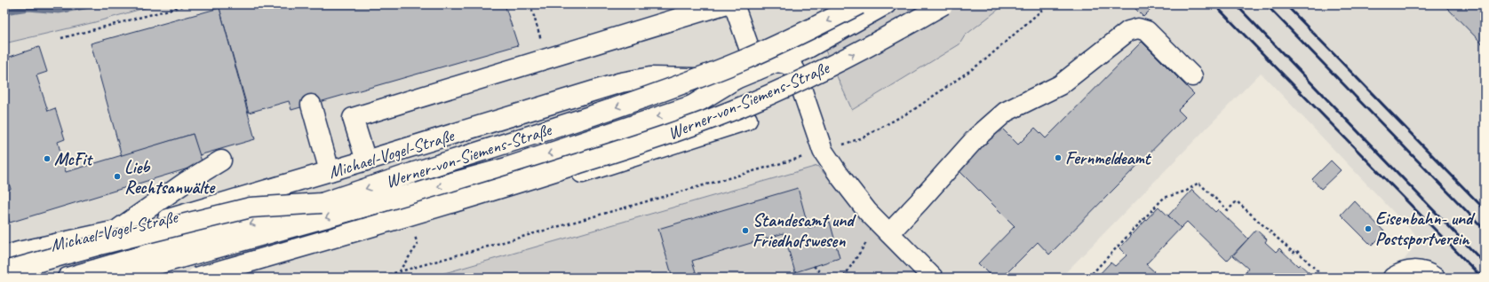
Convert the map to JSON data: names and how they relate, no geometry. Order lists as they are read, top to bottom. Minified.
{"streets":{"main road":["Werner-von-Siemens-Straße","Michael-Vogel-Straße"]},"places":["Fernmeldeamt","McFit","Lieb Rechtsanwälte","Eisenbahn- und Postsportverein","Standesamt und Friedhofswesen"]}
